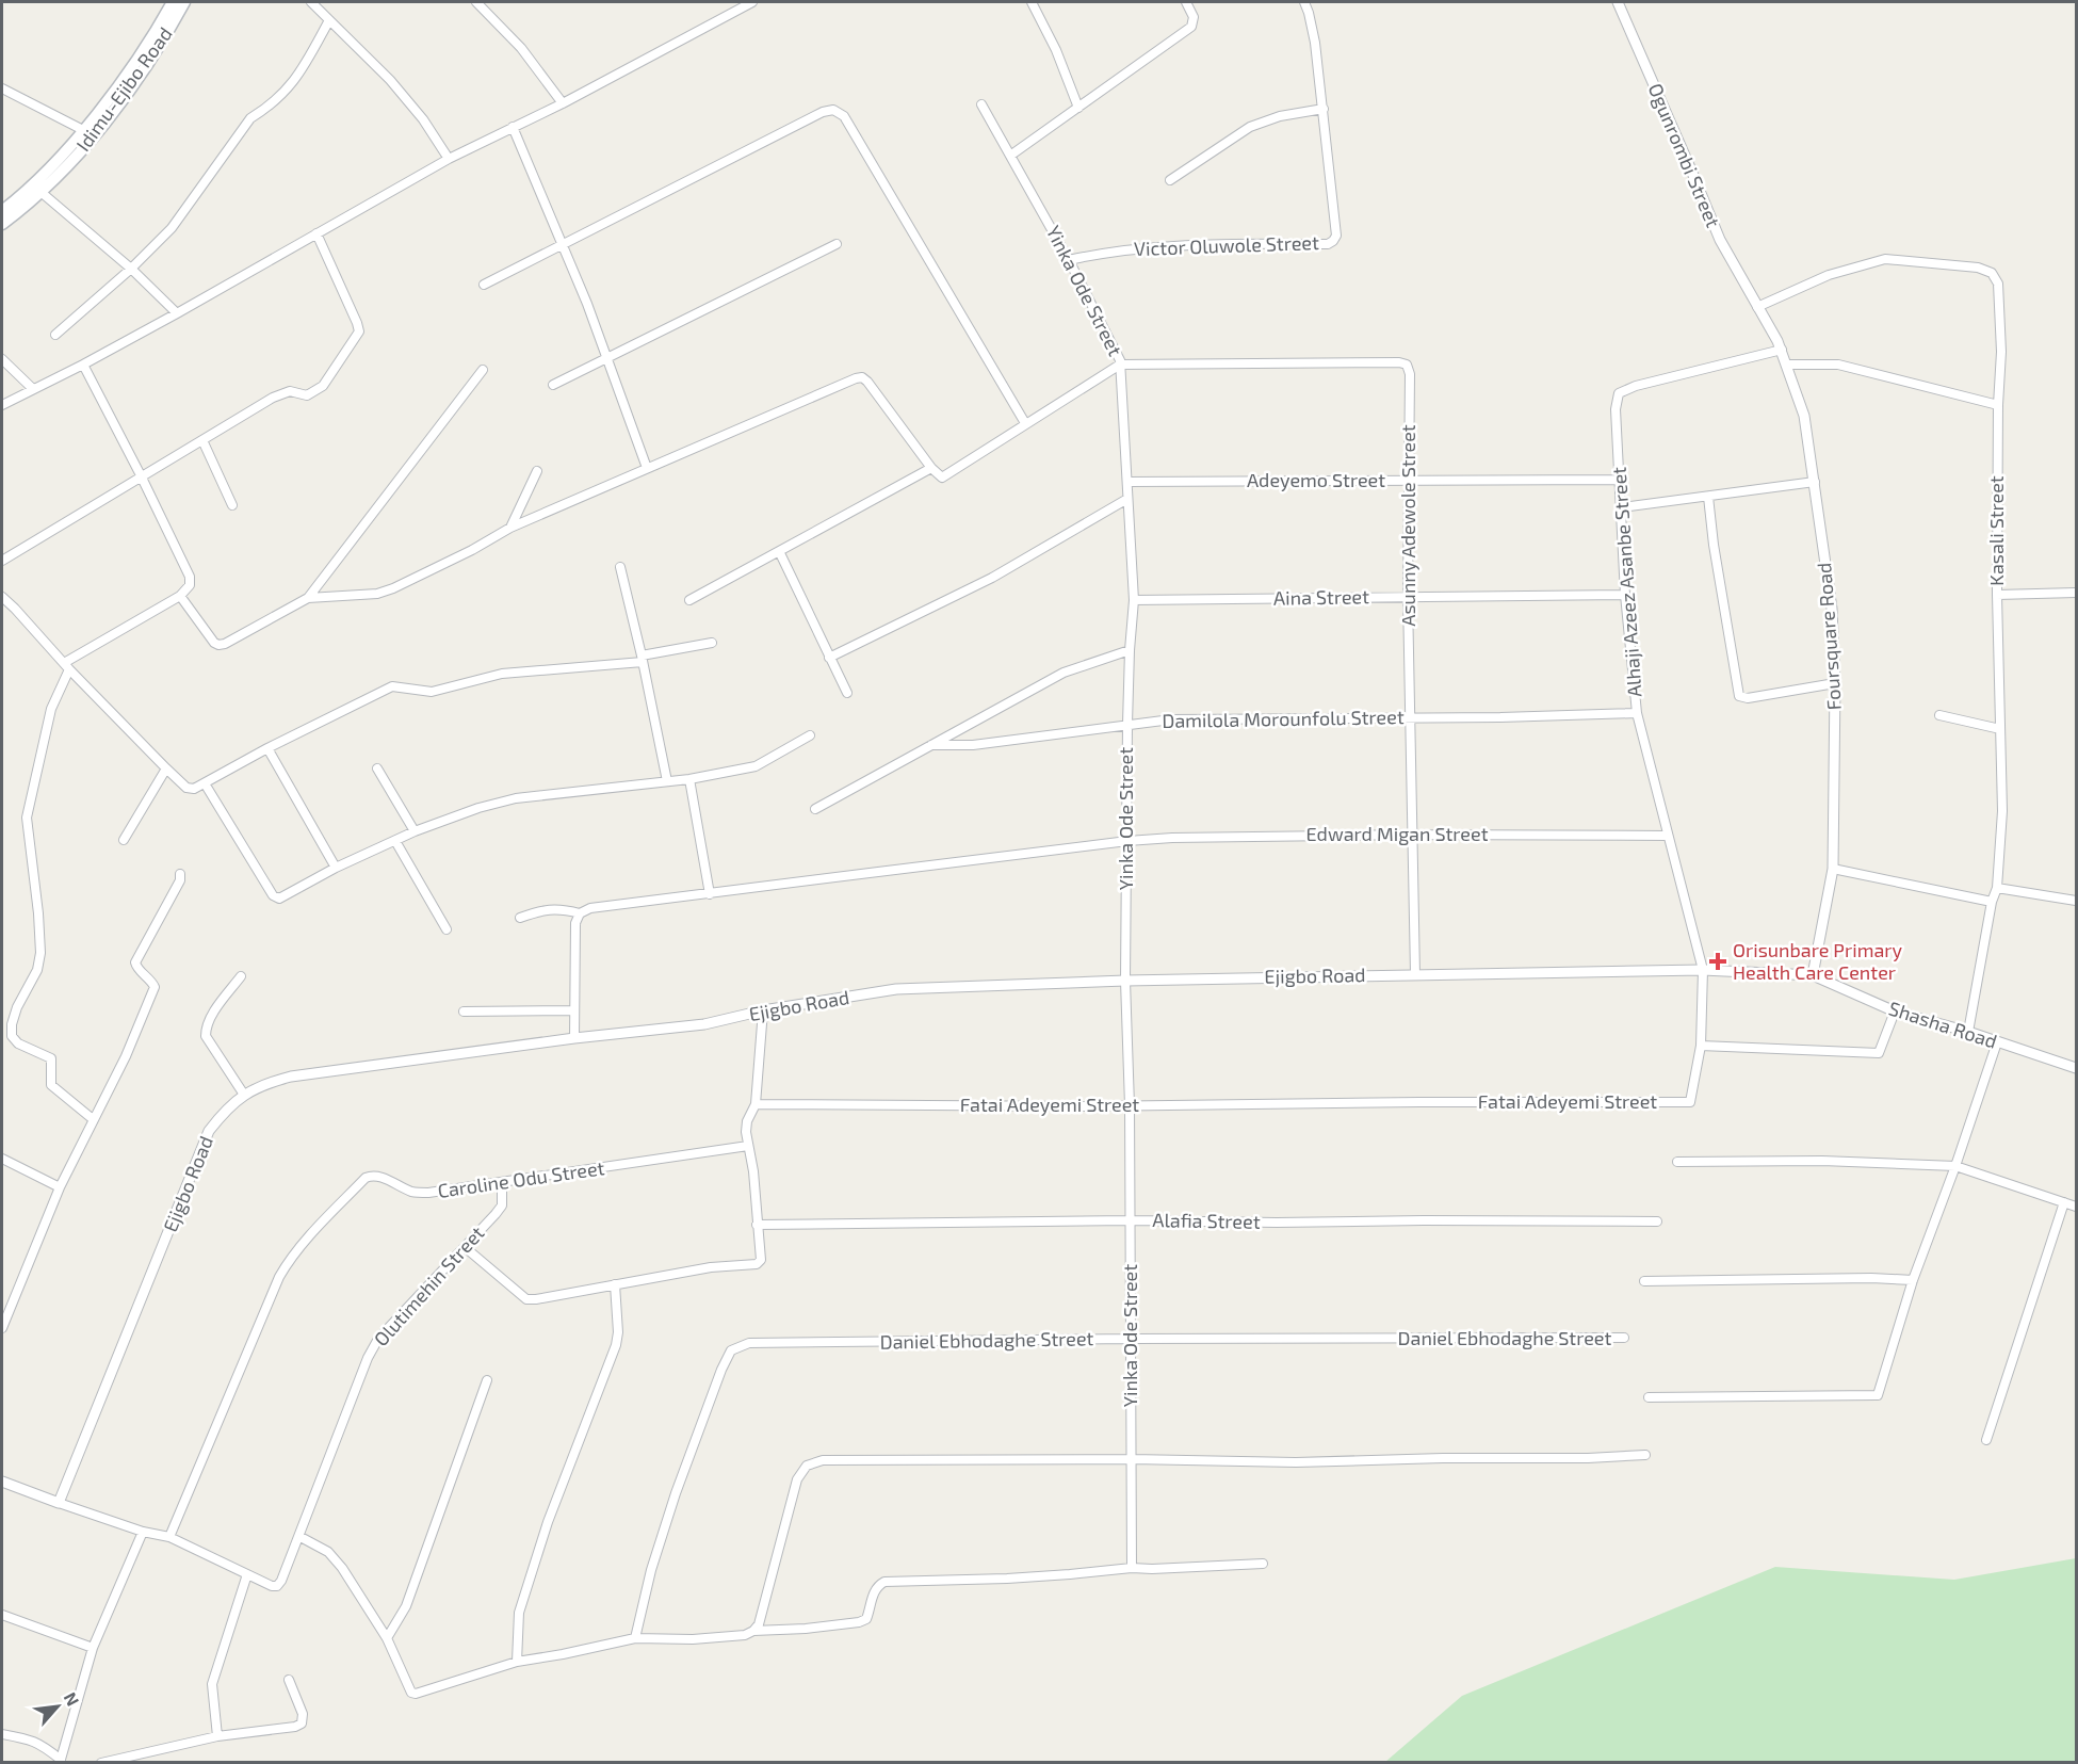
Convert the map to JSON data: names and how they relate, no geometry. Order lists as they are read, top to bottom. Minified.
{"streets":{"main road":["Idimu-Ejibo Road"],"street":["Ogunrombi Street","Victor Oluwole Street","Yinka Ode Street","Adeyemo Street","Asunny Adewole Street","Kasali Street","Alhaji Azeez Asanbe Street","Aina Street","Foursquare Road","Damilola Morounfolu Street","Edward Migan Street","Ejigbo Road","Shasha Road","Fatai Adeyemi Street","Caroline Odu Street","Alafia Street","Olutimehin Street","Daniel Ebhodaghe Street"]},"crossings":[["Ogunrombi Street","Kasali Street"],["Ogunrombi Street","Foursquare Road"],["Victor Oluwole Street","Yinka Ode Street"],["Yinka Ode Street","Adeyemo Street"],["Yinka Ode Street","Asunny Adewole Street"],["Yinka Ode Street","Aina Street"],["Yinka Ode Street","Damilola Morounfolu Street"],["Yinka Ode Street","Edward Migan Street"],["Yinka Ode Street","Ejigbo Road"],["Yinka Ode Street","Fatai Adeyemi Street"],["Yinka Ode Street","Alafia Street"],["Yinka Ode Street","Daniel Ebhodaghe Street"],["Adeyemo Street","Asunny Adewole Street"],["Adeyemo Street","Alhaji Azeez Asanbe Street"],["Asunny Adewole Street","Aina Street"],["Asunny Adewole Street","Damilola Morounfolu Street"],["Asunny Adewole Street","Edward Migan Street"],["Asunny Adewole Street","Ejigbo Road"],["Kasali Street","Foursquare Road"],["Kasali Street","Shasha Road"],["Alhaji Azeez Asanbe Street","Aina Street"],["Alhaji Azeez Asanbe Street","Foursquare Road"],["Alhaji Azeez Asanbe Street","Damilola Morounfolu Street"],["Alhaji Azeez Asanbe Street","Edward Migan Street"],["Alhaji Azeez Asanbe Street","Ejigbo Road"],["Alhaji Azeez Asanbe Street","Fatai Adeyemi Street"],["Foursquare Road","Ejigbo Road"],["Foursquare Road","Shasha Road"],["Ejigbo Road","Shasha Road"],["Ejigbo Road","Fatai Adeyemi Street"],["Caroline Odu Street","Olutimehin Street"]],"places":{"health":["Orisunbare Primary Health Care Center"]},"north":"top right"}
